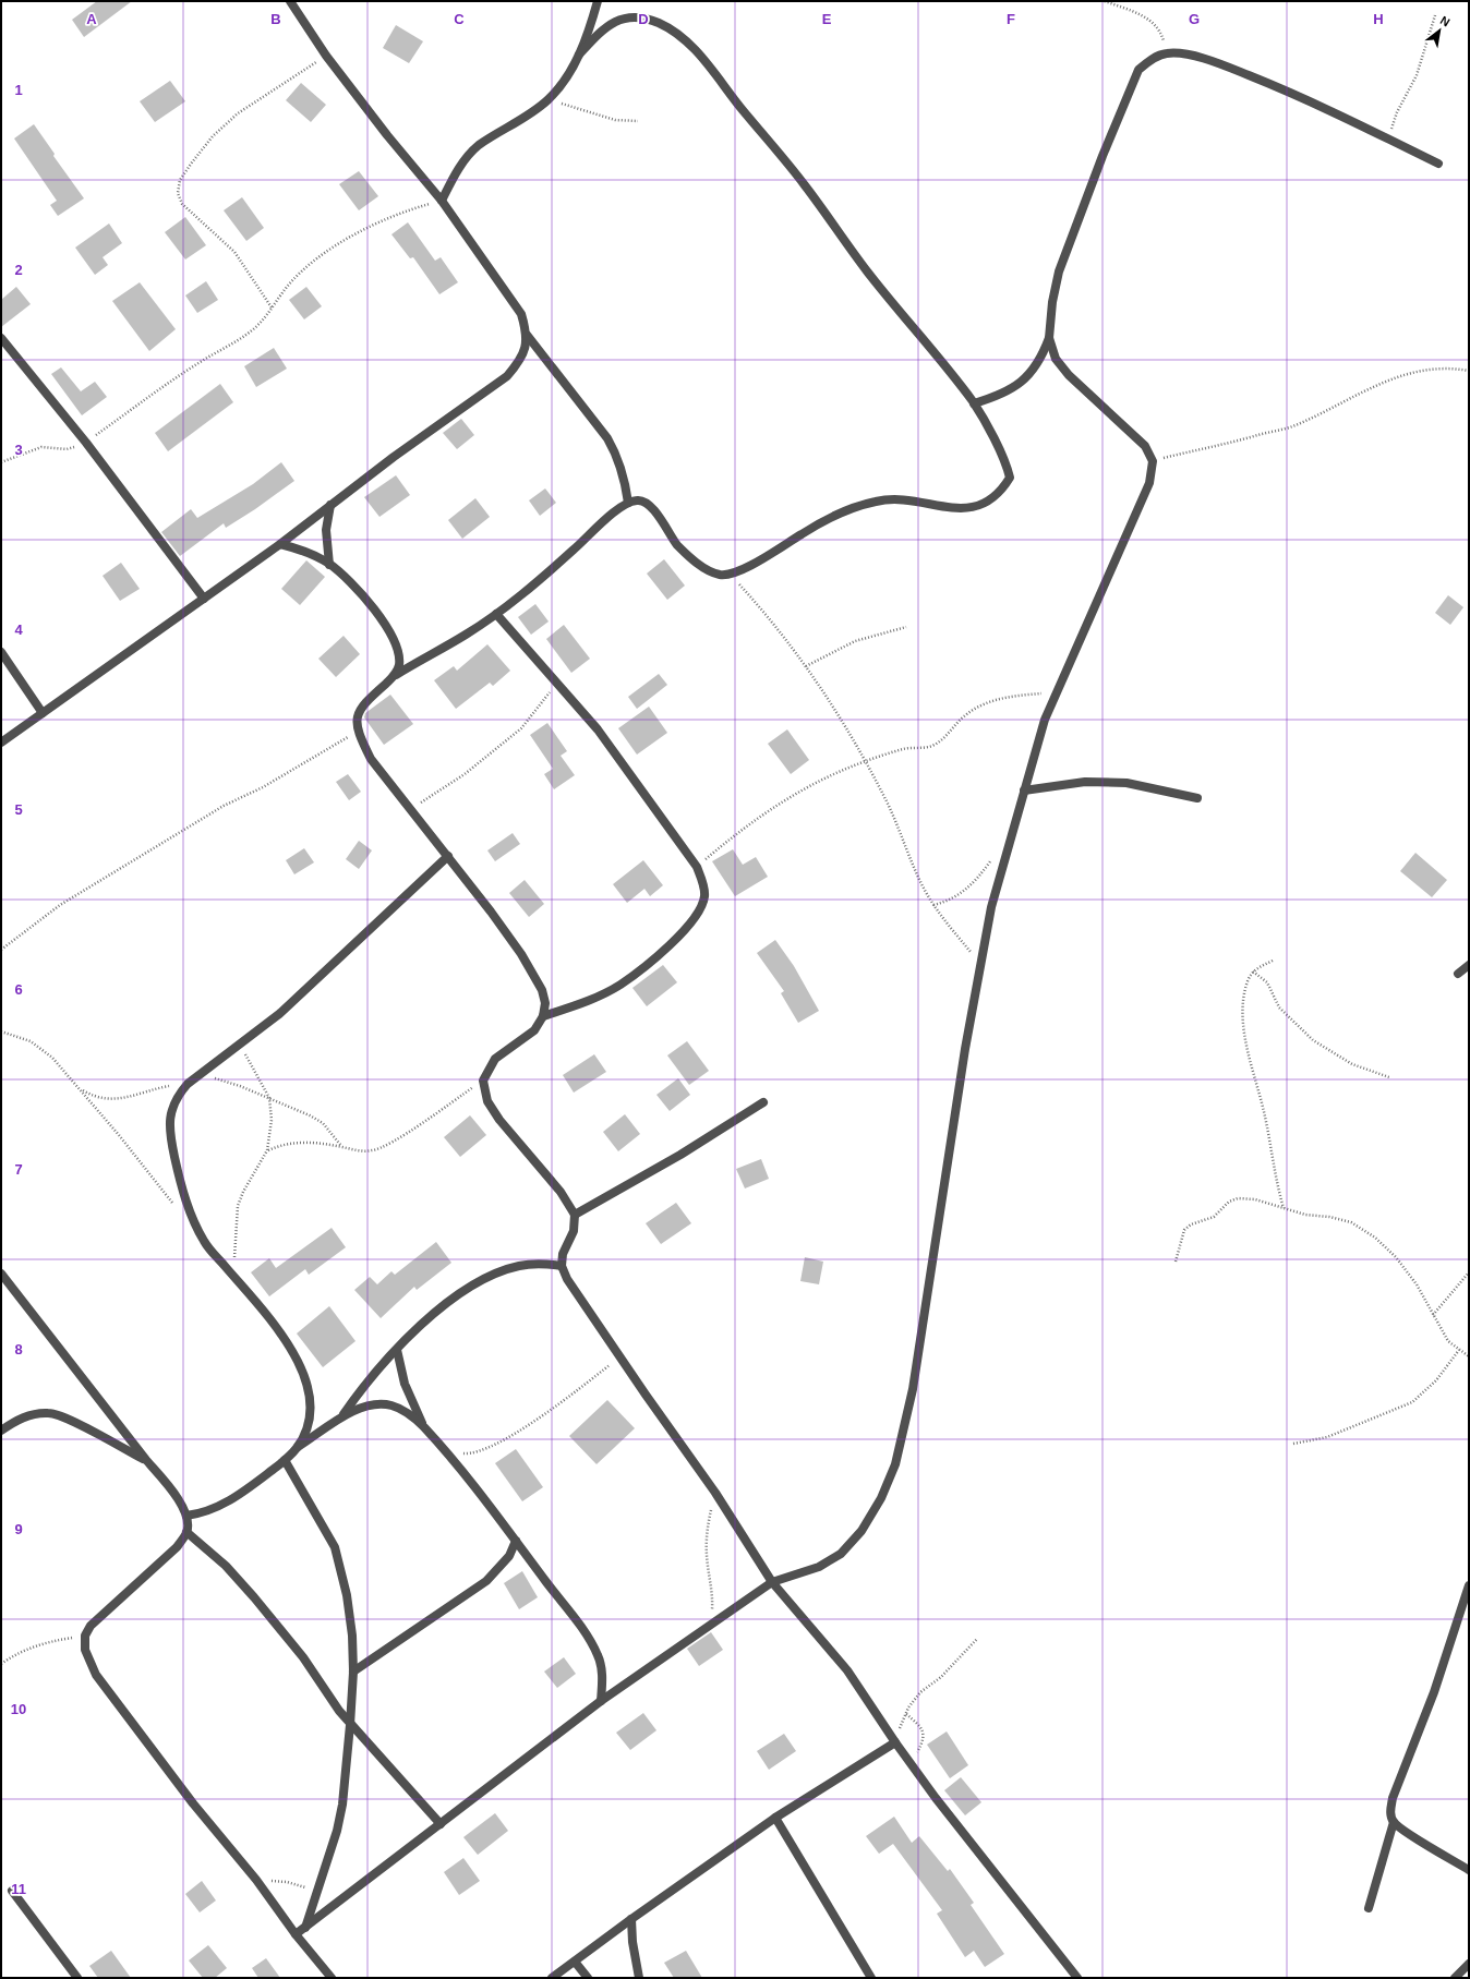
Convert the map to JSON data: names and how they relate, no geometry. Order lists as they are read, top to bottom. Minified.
{"north":"top right","grid":{"columns":["A","B","C","D","E","F","G","H"],"rows":["1","2","3","4","5","6","7","8","9","10","11"]}}
